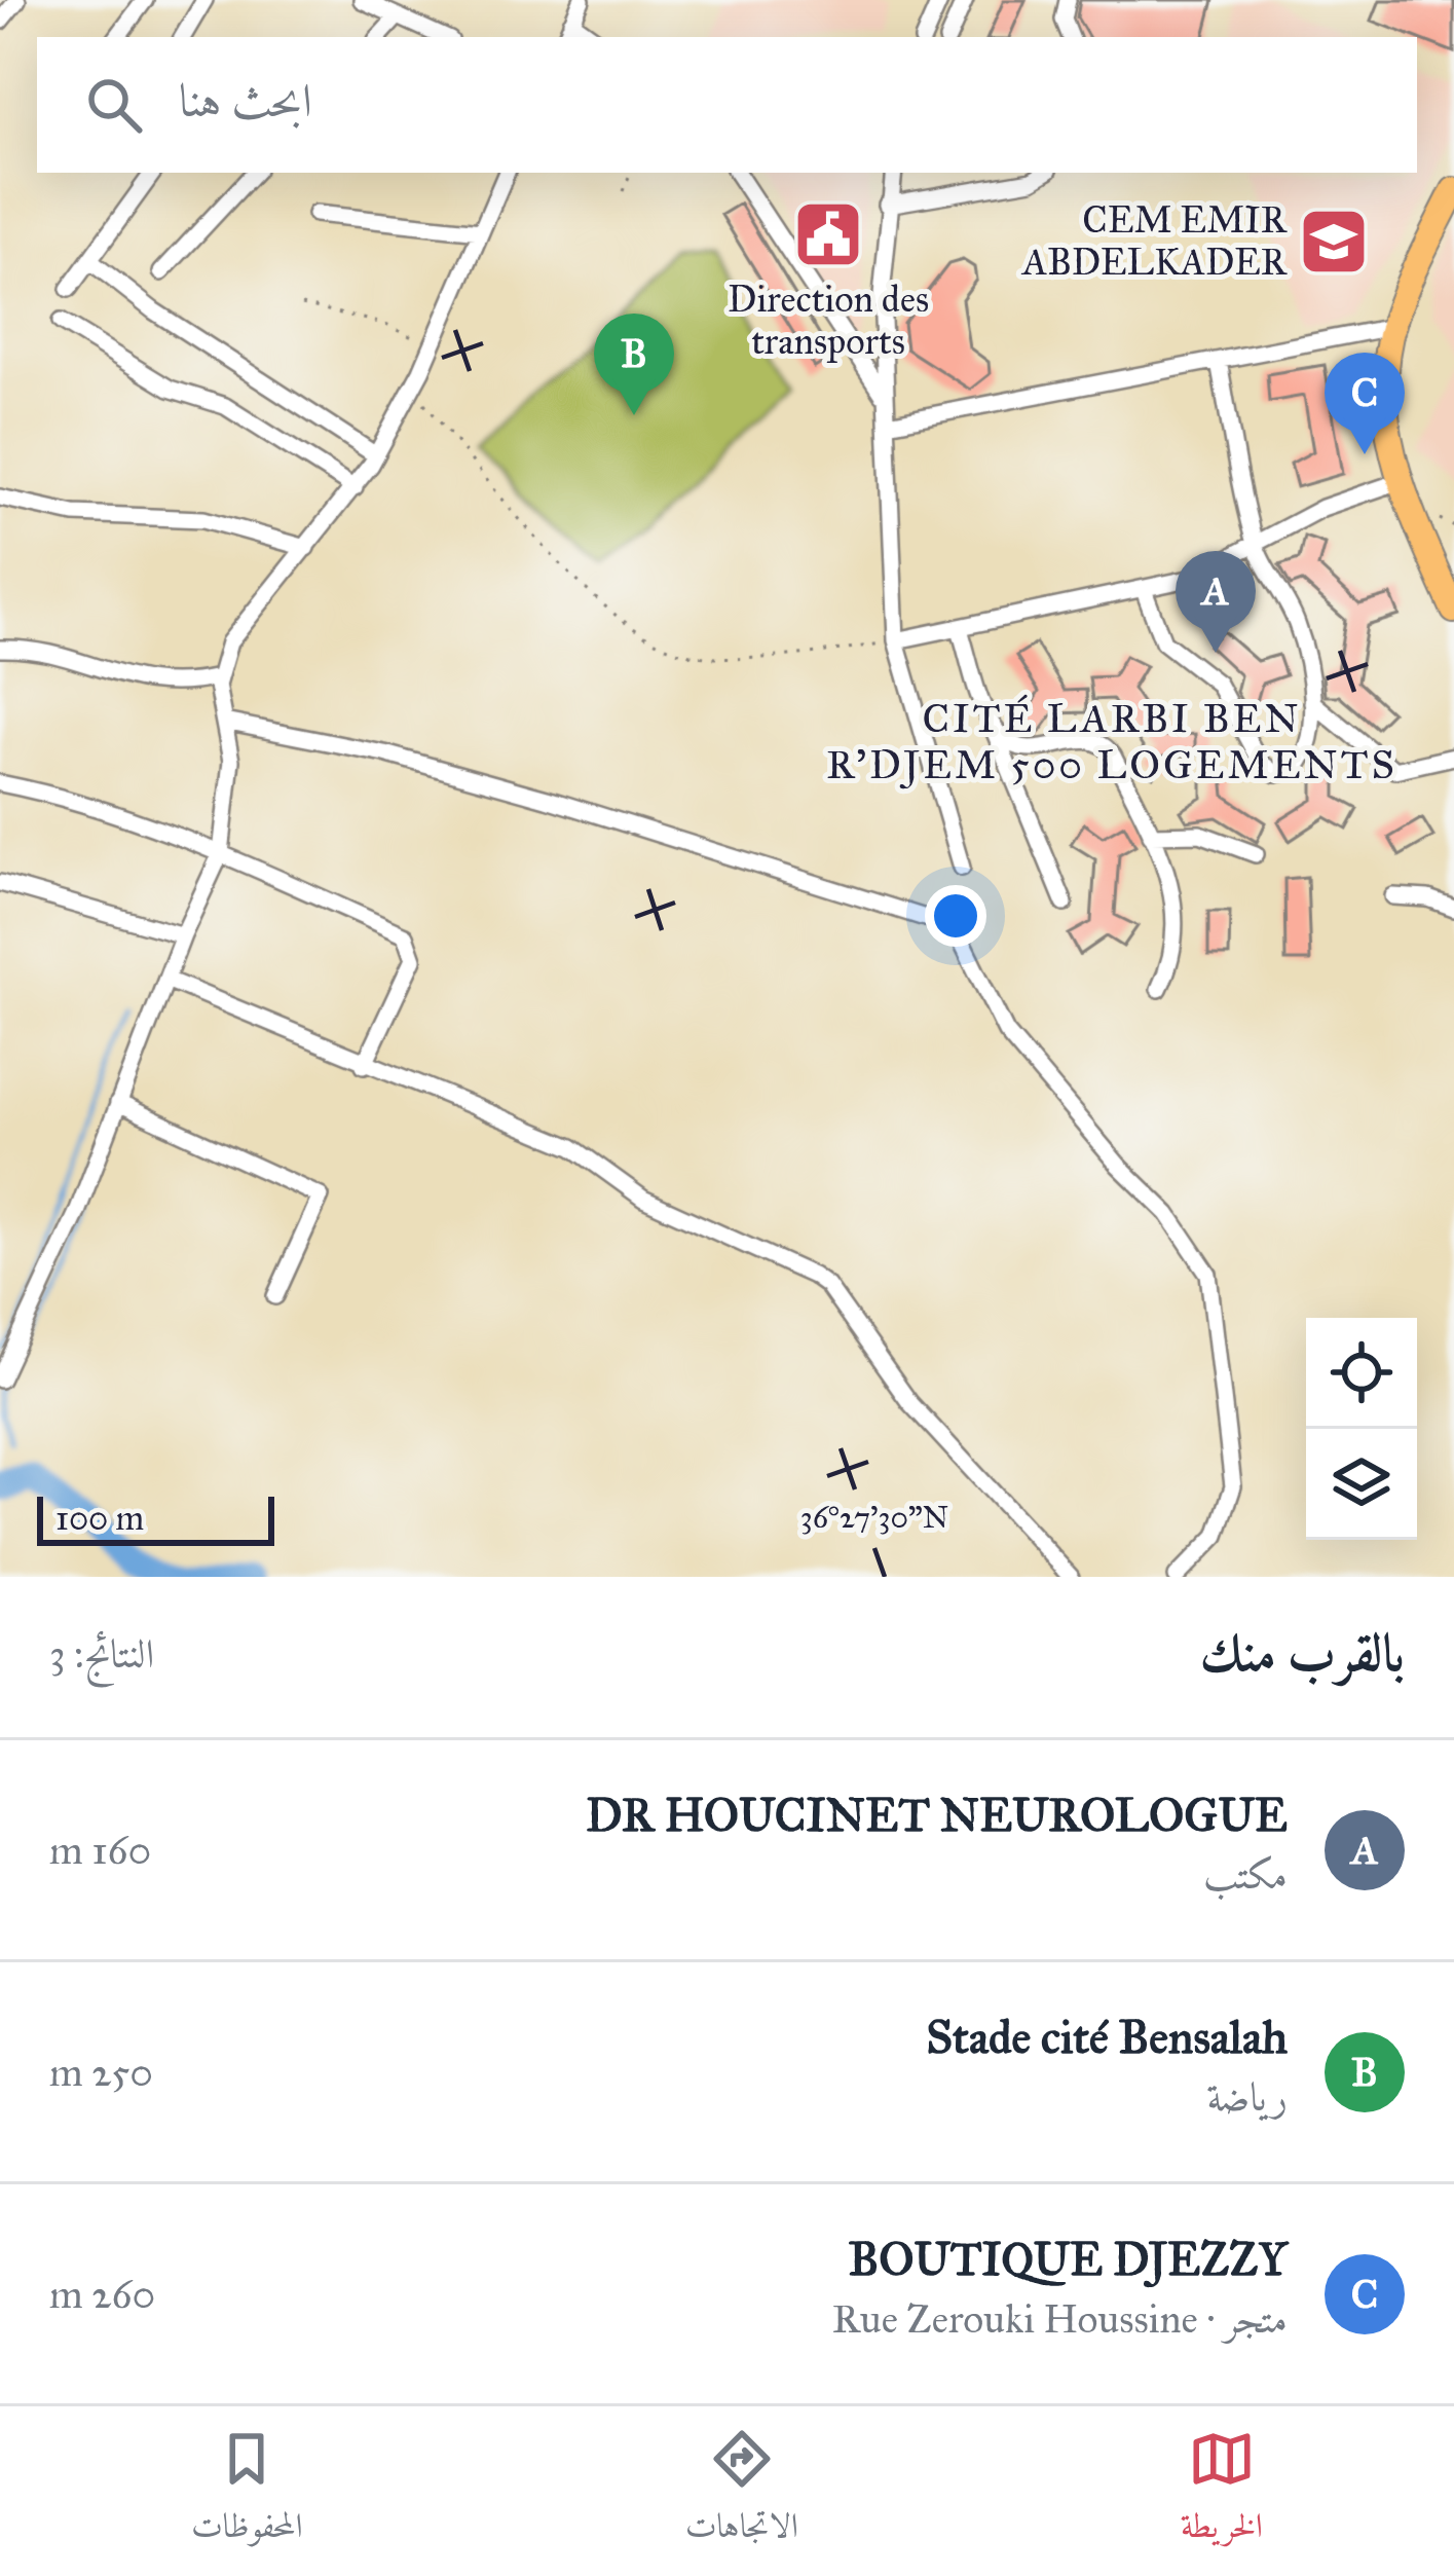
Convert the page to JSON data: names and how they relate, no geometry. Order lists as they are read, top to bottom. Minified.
{"districts":["CITÉ LARBI BEN R'DJEM 500 LOGEMENTS"],"places":{"public building":["Direction des transports"],"school or university":["CEM EMIR ABDELKADER"]},"scale_bar":"100 m","page":{"search":"ابحث هنا","pins":["B","C","A"],"scale":"100 m","heading":["بالقرب منك","النتائج: 3"],"list":[{"mark":"A","name":"DR HOUCINET NEUROLOGUE","note":"مكتب","value":"160 m"},{"mark":"B","name":"Stade cité Bensalah","note":"رياضة","value":"250 m"},{"mark":"C","name":"BOUTIQUE DJEZZY","note":"متجر · Rue Zerouki Houssine","value":"260 m"}],"nav":["الخريطة","الاتجاهات","المحفوظات"]},"coordinates":["36°27'30\"N"]}
